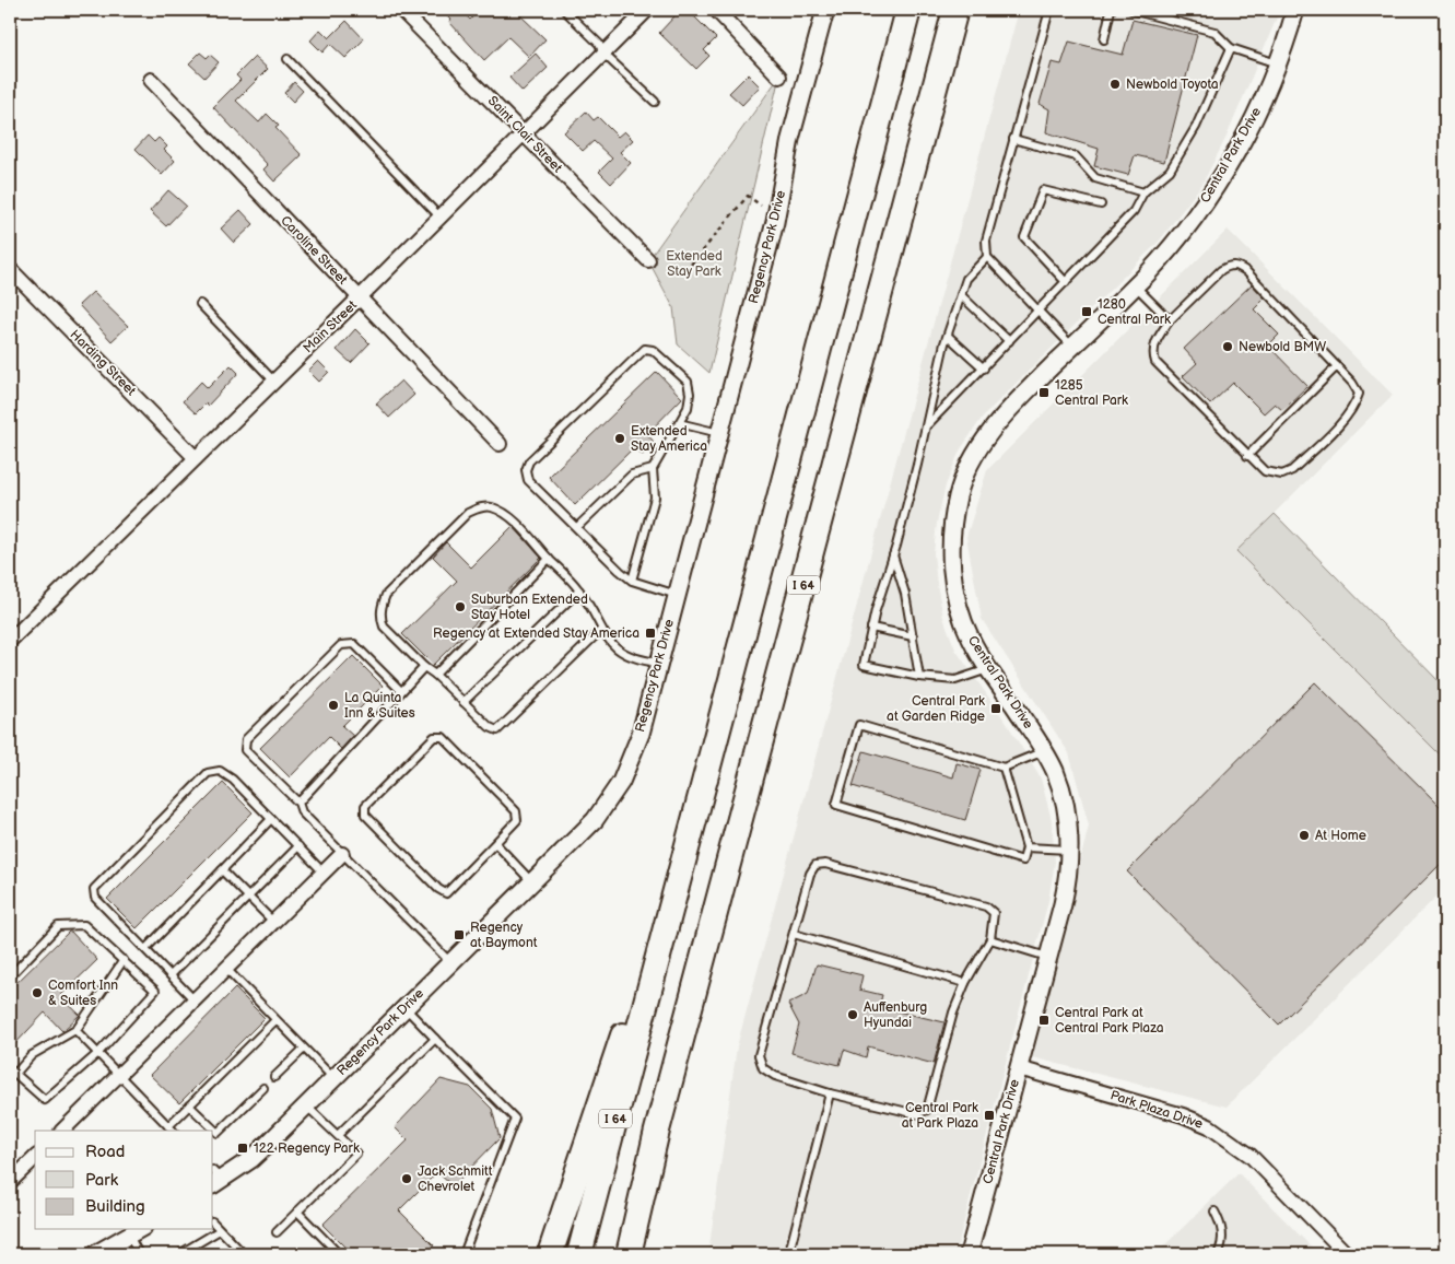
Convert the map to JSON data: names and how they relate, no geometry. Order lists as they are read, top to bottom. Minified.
{"streets":{"highway":["I 64"],"street":["Saint Clair Street","Central Park Drive","Regency Park Drive","Caroline Street","Main Street","Harding Street","Park Plaza Drive"]},"crossings":[["Saint Clair Street","Main Street"],["Central Park Drive","Park Plaza Drive"],["Caroline Street","Main Street"],["Main Street","Harding Street"]],"parks":["Extended Stay Park"],"places":{"other":["Newbold Toyota","Newbold BMW","Extended Stay America","Suburban Extended Stay Hotel","La Quinta Inn & Suites","At Home","Comfort Inn & Suites","Auffenburg Hyundai","Jack Schmitt Chevrolet"],"transit":["1280 Central Park","1285 Central Park","Regency at Extended Stay America","Central Park at Garden Ridge","Regency at Baymont","Central Park at Central Park Plaza","Central Park at Park Plaza","122 Regency Park"]},"legend":["Road","Park","Building"]}
